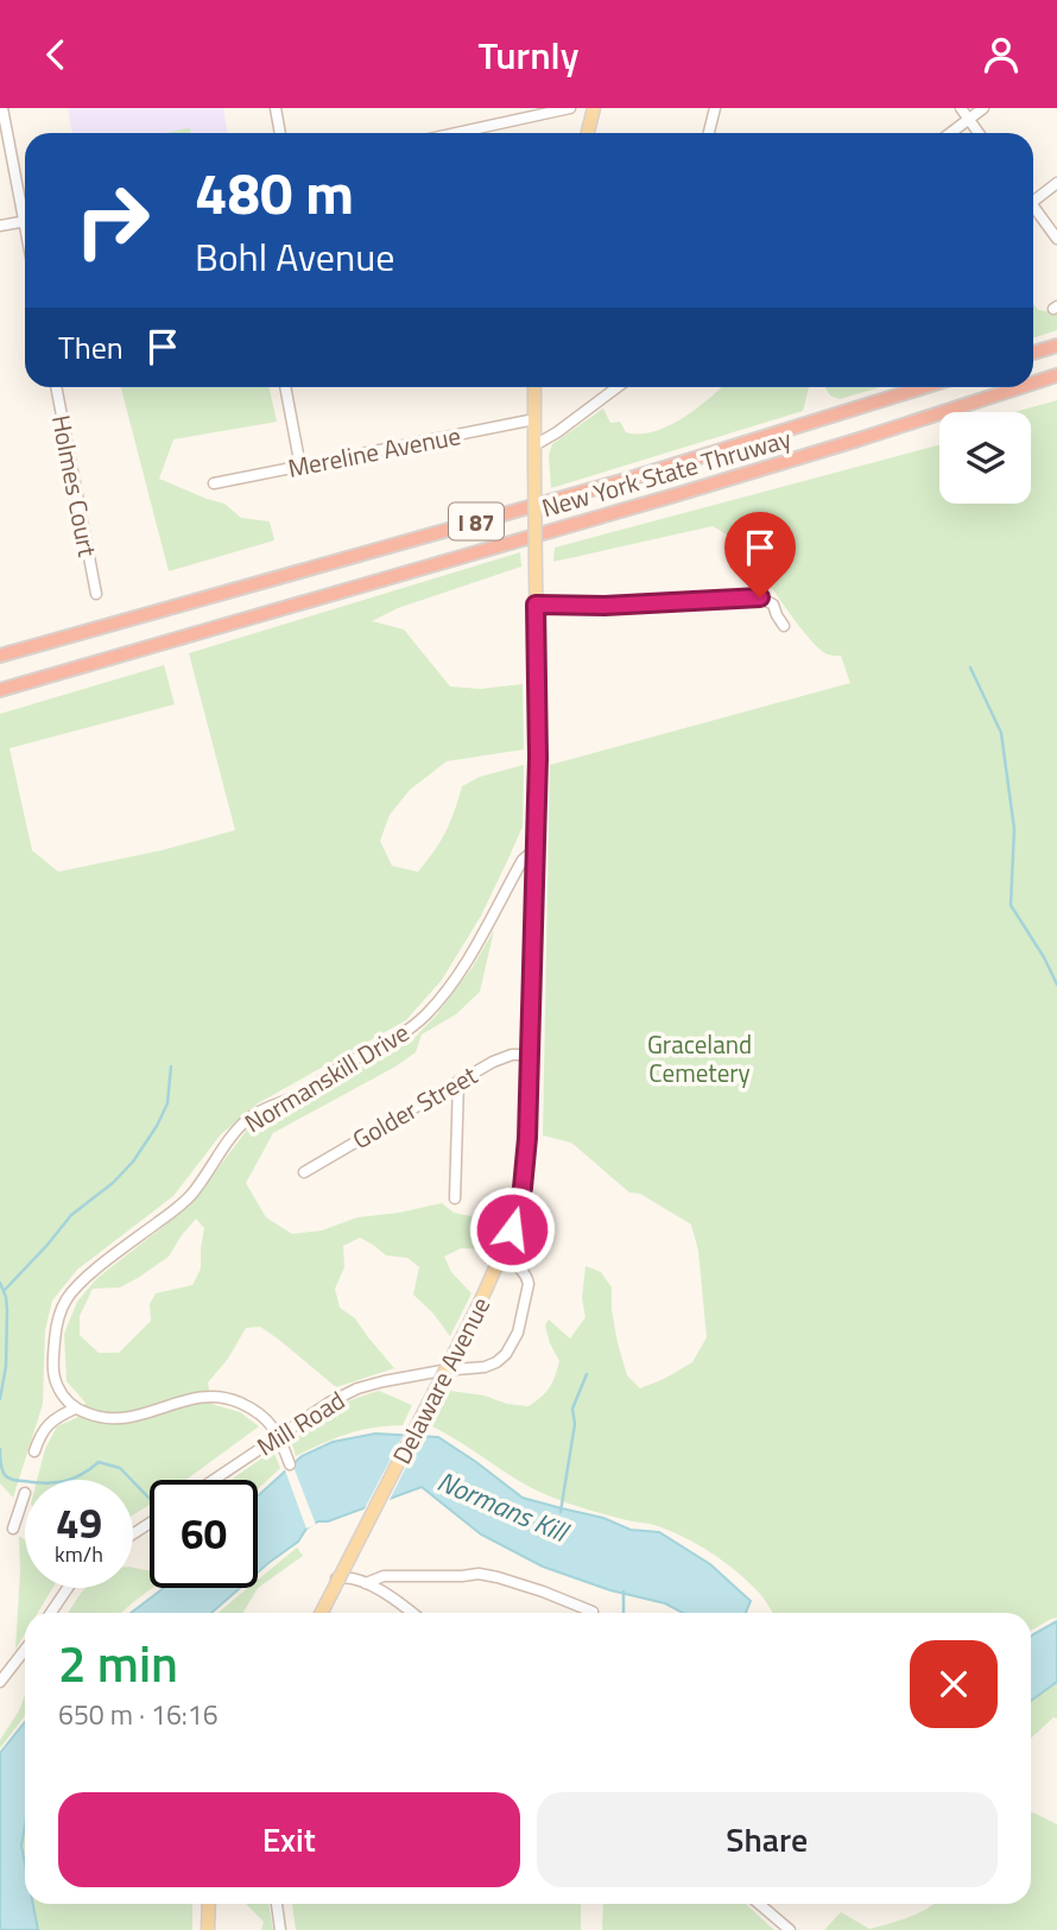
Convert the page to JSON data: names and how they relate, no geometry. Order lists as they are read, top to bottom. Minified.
{"streets":{"highway":["New York State Thruway","I 87"],"main road":["Delaware Avenue"],"street":["Mereline Avenue","Holmes Court","Normanskill Drive","Golder Street","Mill Road"]},"crossings":[["Mereline Avenue","Delaware Avenue"],["Normanskill Drive","Delaware Avenue"],["Golder Street","Delaware Avenue"],["Delaware Avenue","Mill Road"]],"water":["Normans Kill"],"parks":["Graceland Cemetery"],"page":{"header":"Turnly","turn":["480 m","Bohl Avenue"],"then":"Then","speed":"49 km/h","limit":"60","heading":["2 min","650 m · 16:16"],"buttons":["Exit","Share"]}}
